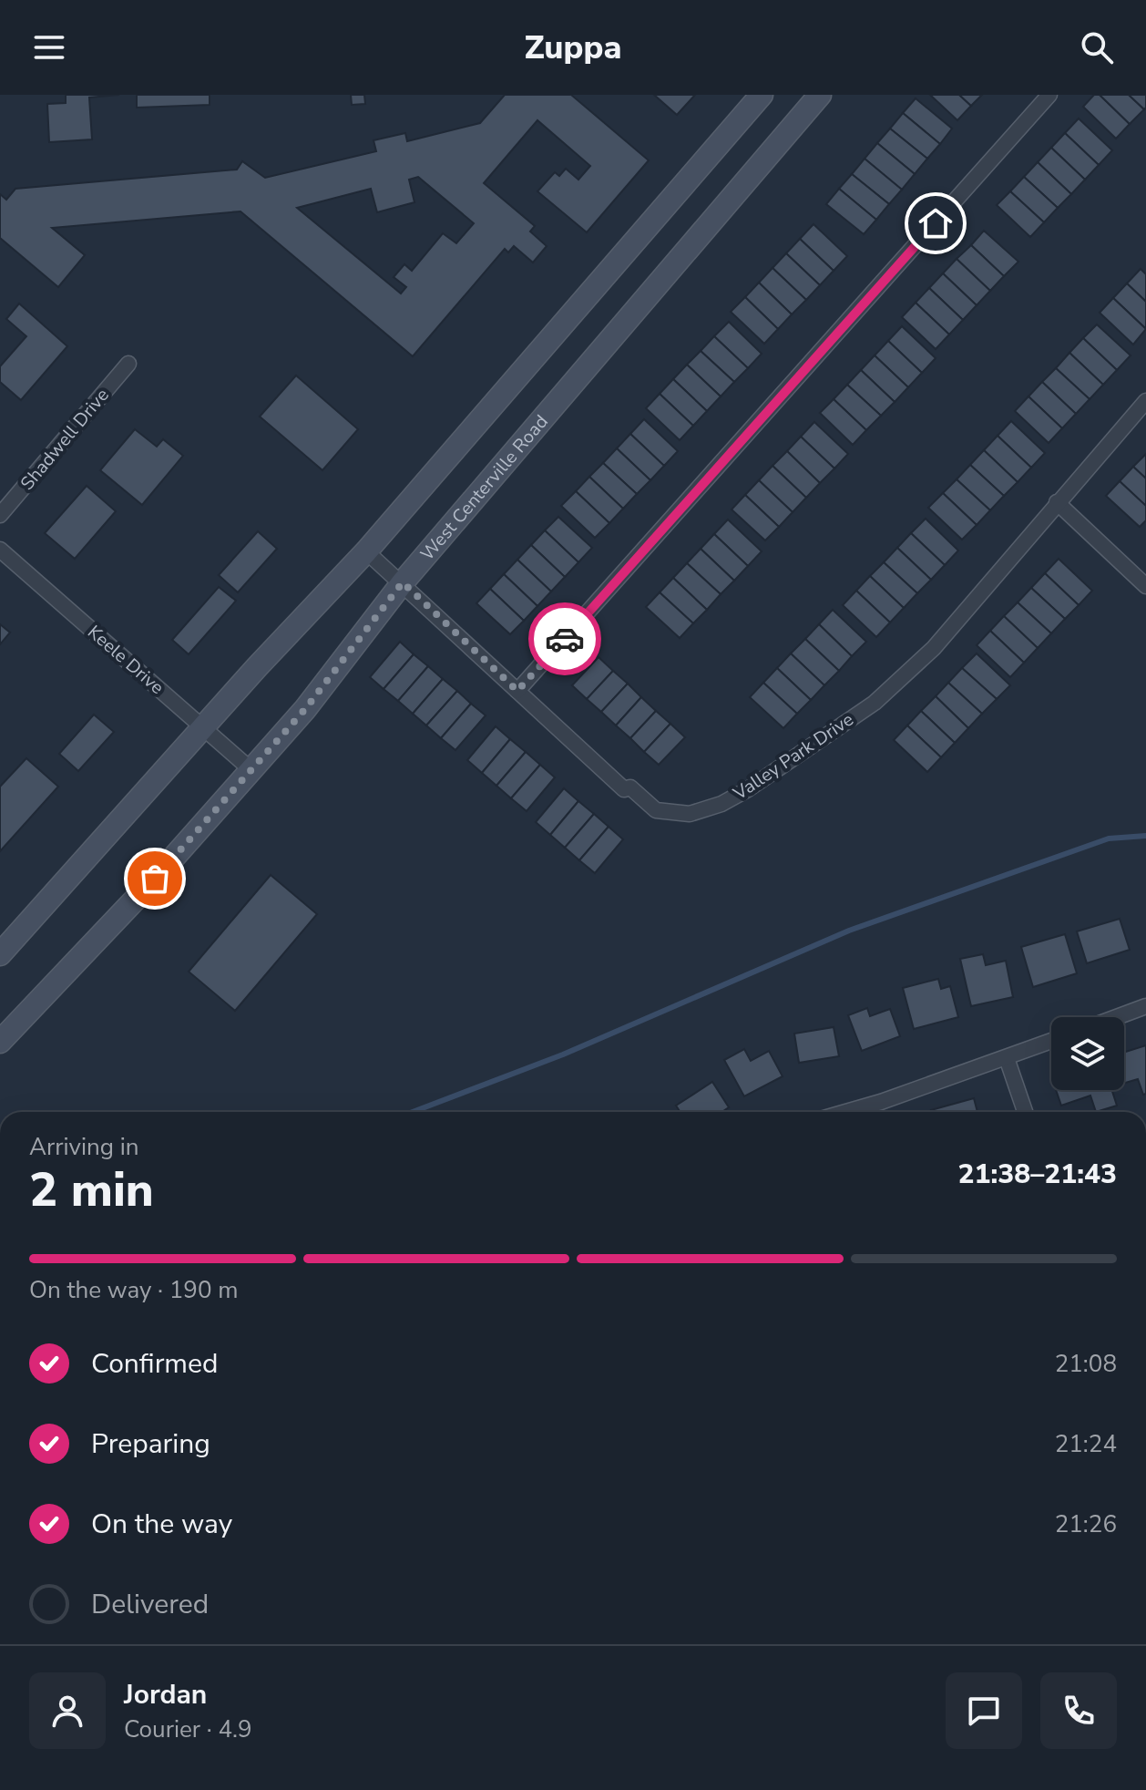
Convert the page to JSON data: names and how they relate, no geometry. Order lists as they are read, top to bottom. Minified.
{"streets":{"main road":["West Centerville Road"],"street":["Shadwell Drive","Keele Drive","Valley Park Drive"]},"crossings":[["West Centerville Road","Keele Drive"],["West Centerville Road","Valley Park Drive"]],"page":{"header":"Zuppa","heading":["2 min","Arriving in","21:38–21:43"],"panel":["Jordan","Courier · 4.9"],"bar":"On the way · 190 m","list":[["Confirmed","21:08"],["Preparing","21:24"],["On the way","21:26"],"Delivered"]}}
